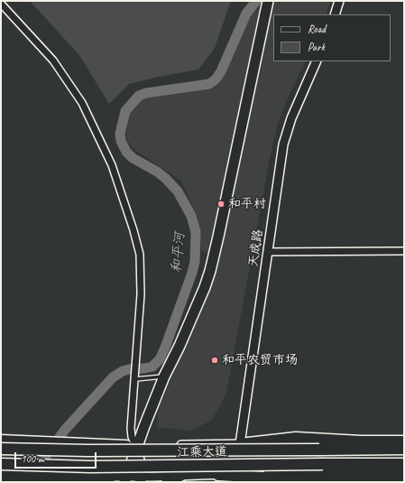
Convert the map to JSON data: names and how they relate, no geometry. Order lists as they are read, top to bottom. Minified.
{"streets":{"highway":["江乘大道"],"street":["天成路"]},"water":["和平河"],"places":["和平村","和平农贸市场"],"legend":["Road","Park"],"scale_bar":"100 m"}
